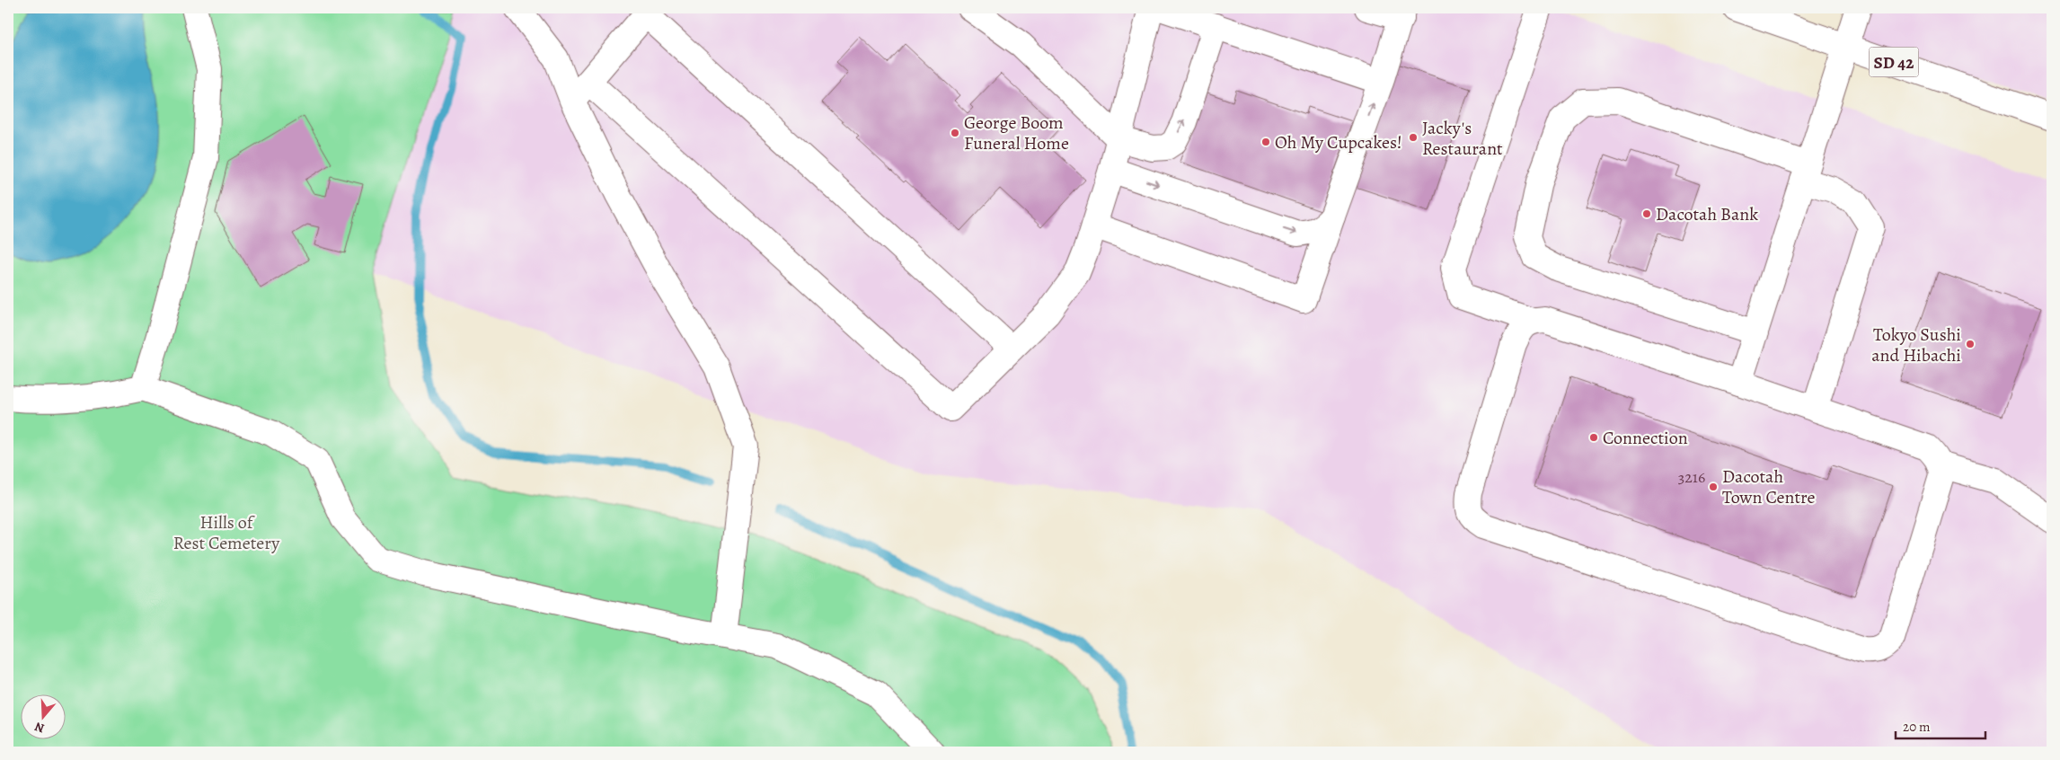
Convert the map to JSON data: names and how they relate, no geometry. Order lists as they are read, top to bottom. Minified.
{"streets":{"main road":["SD 42"]},"parks":["Hills of Rest Cemetery"],"places":["George Boom Funeral Home","Jacky's Restaurant","Oh My Cupcakes!","Dacotah Bank","Tokyo Sushi and Hibachi","Connection","Dacotah Town Centre"],"house_numbers":["3216"],"scale_bar":"20 m","north":"bottom"}
